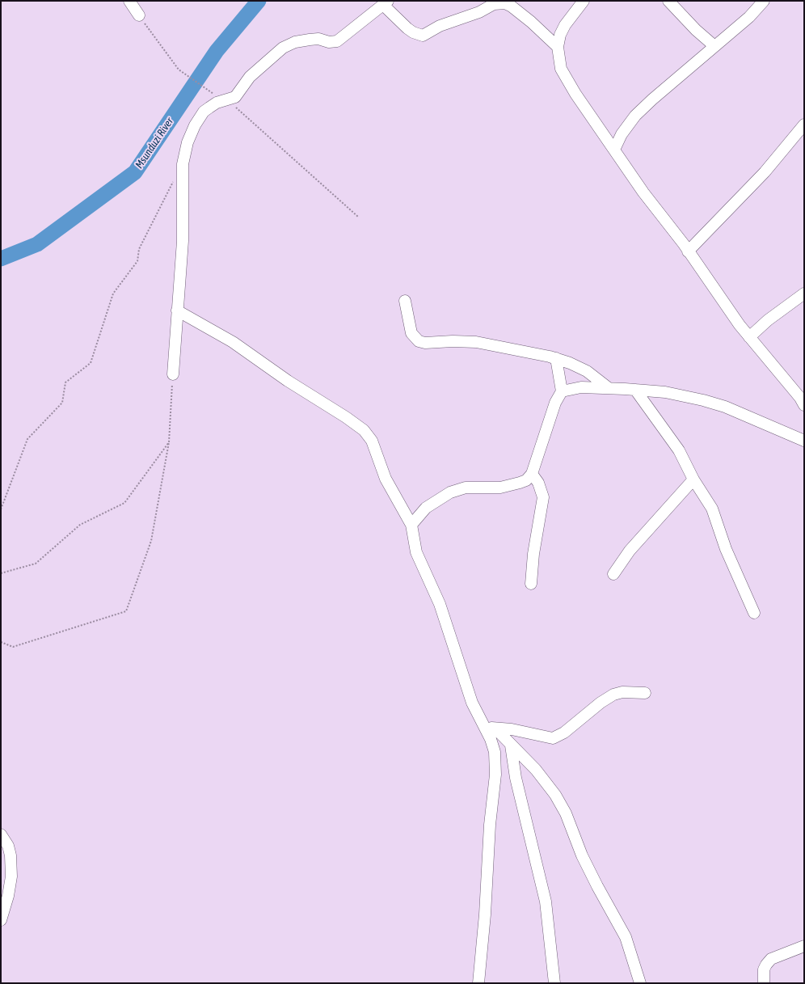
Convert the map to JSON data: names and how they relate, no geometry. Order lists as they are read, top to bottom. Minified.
{"water":["Msunduzi River"]}
